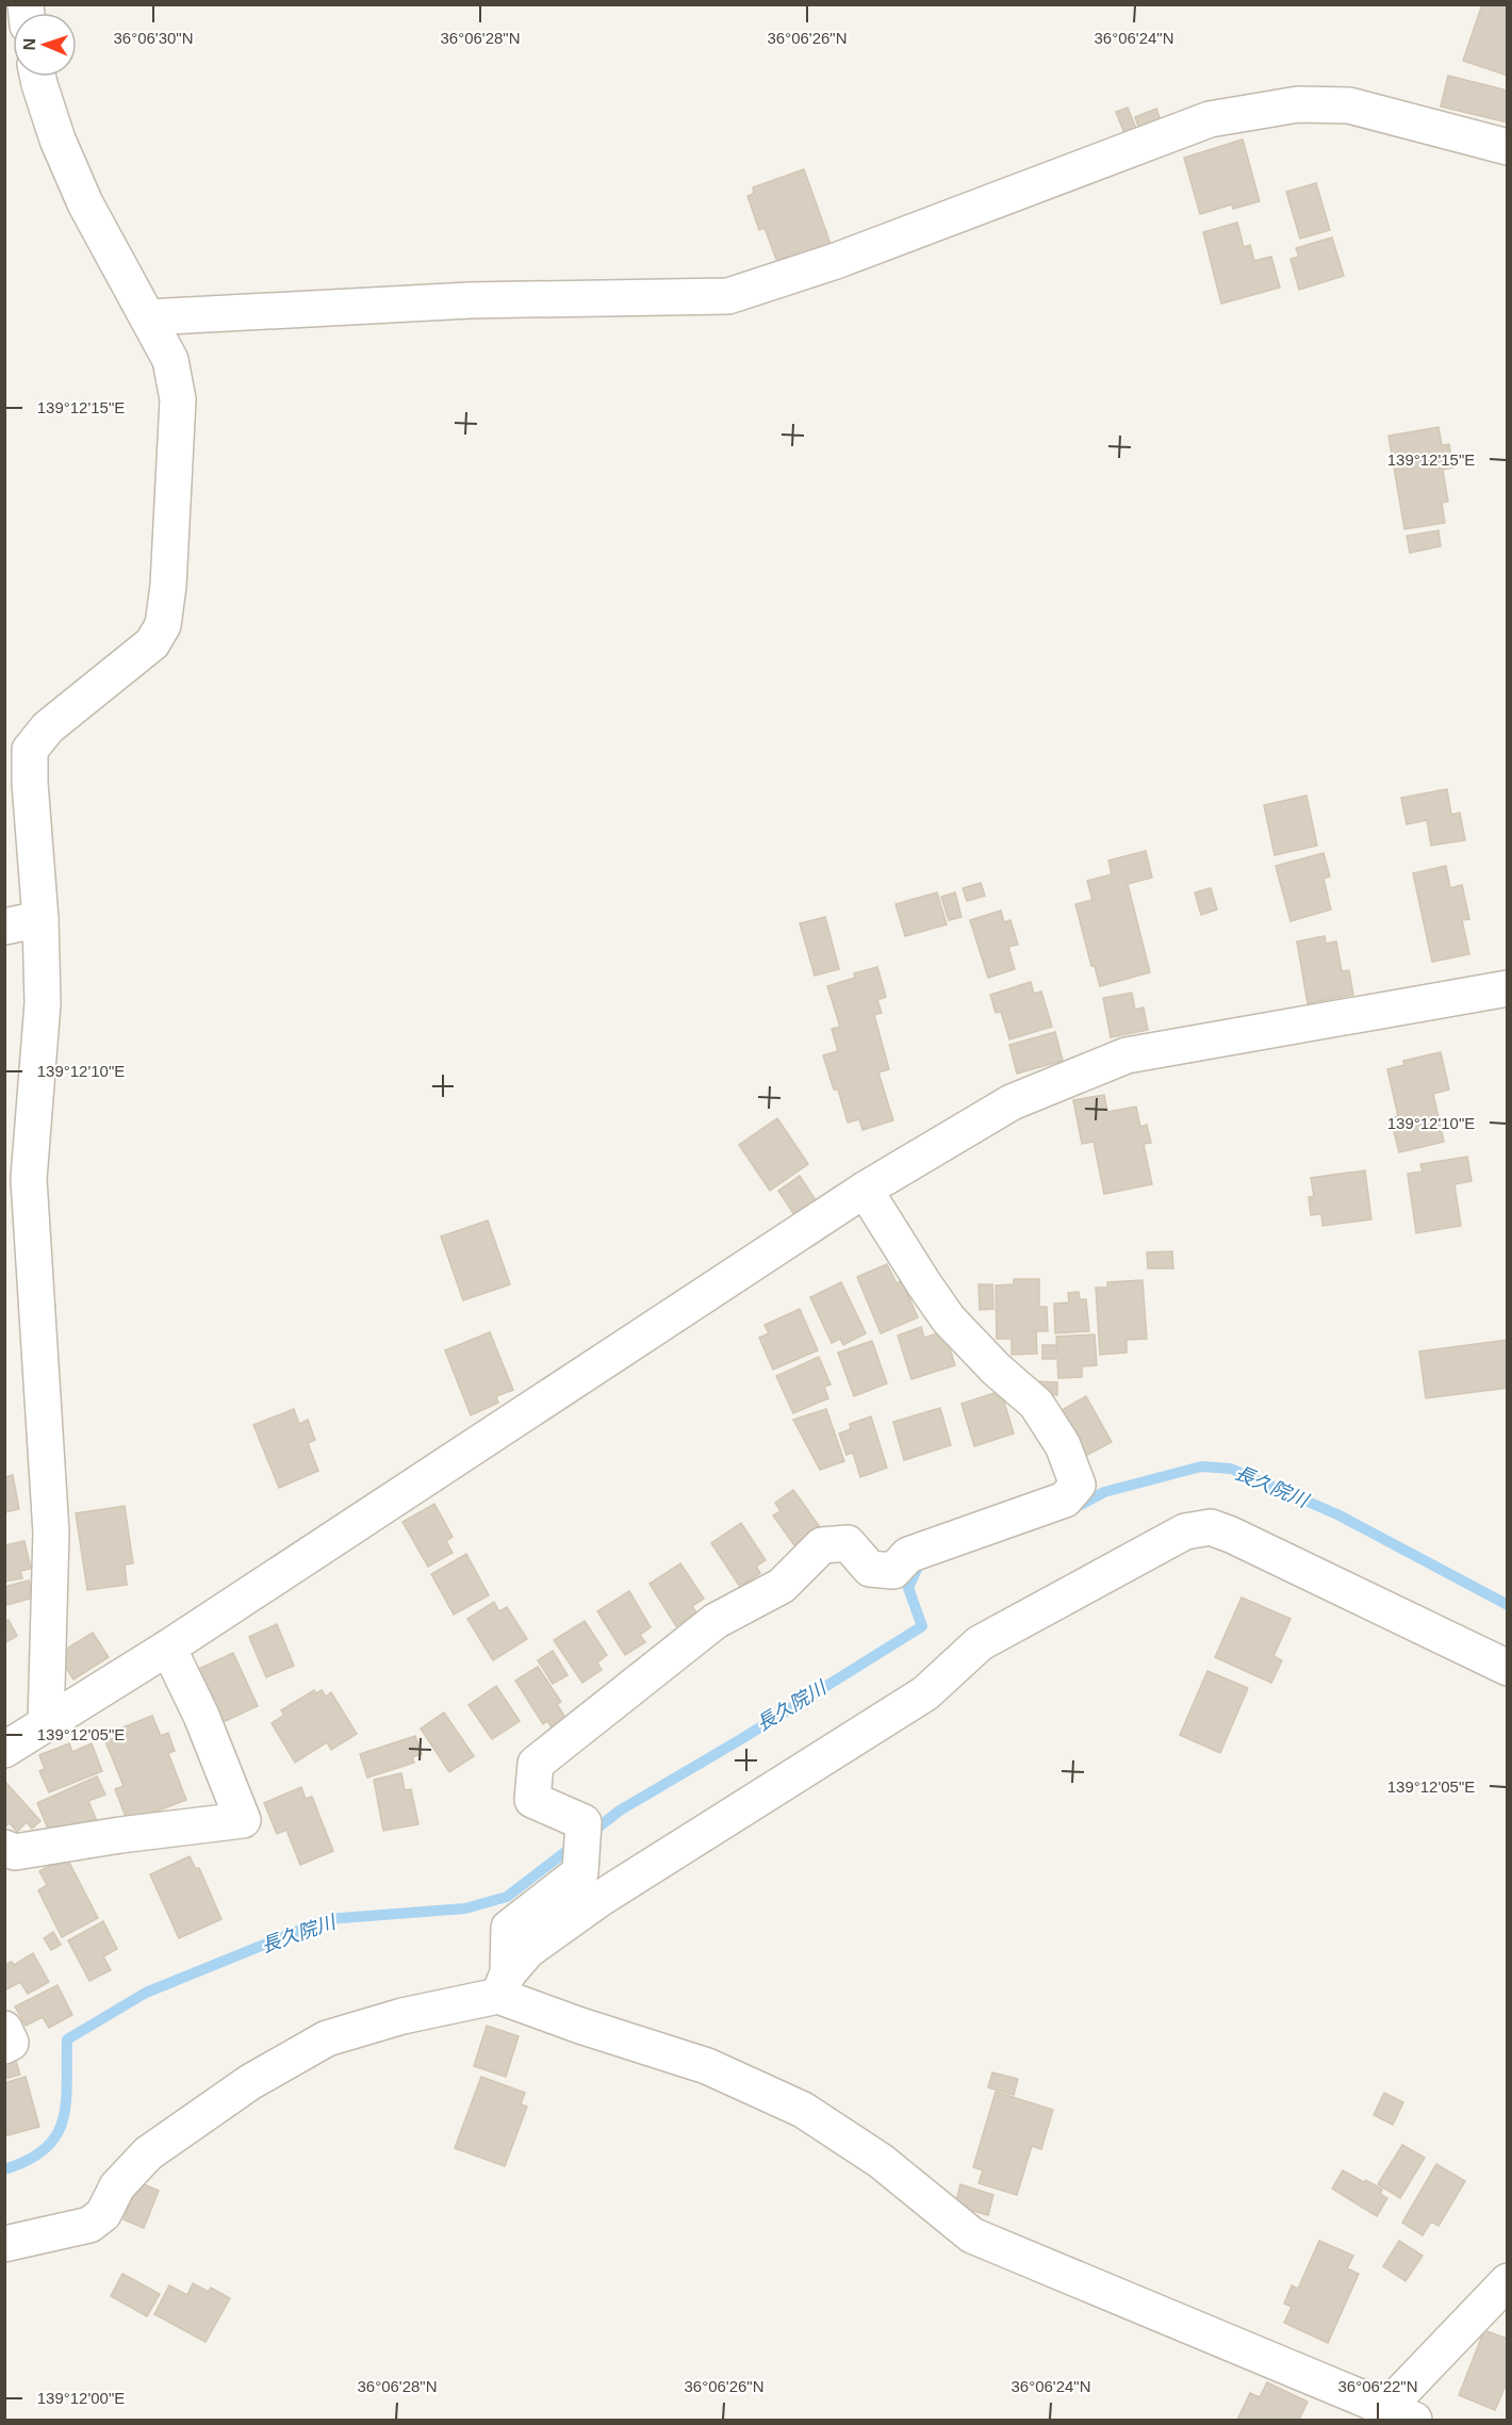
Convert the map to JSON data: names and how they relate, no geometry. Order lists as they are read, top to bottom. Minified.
{"water":["長久院川"],"north":"left","coordinates":["36°06'30\"N","36°06'28\"N","36°06'26\"N","36°06'24\"N","139°12'15\"E","139°12'10\"E","139°12'05\"E","36°06'22\"N","139°12'00\"E"]}
